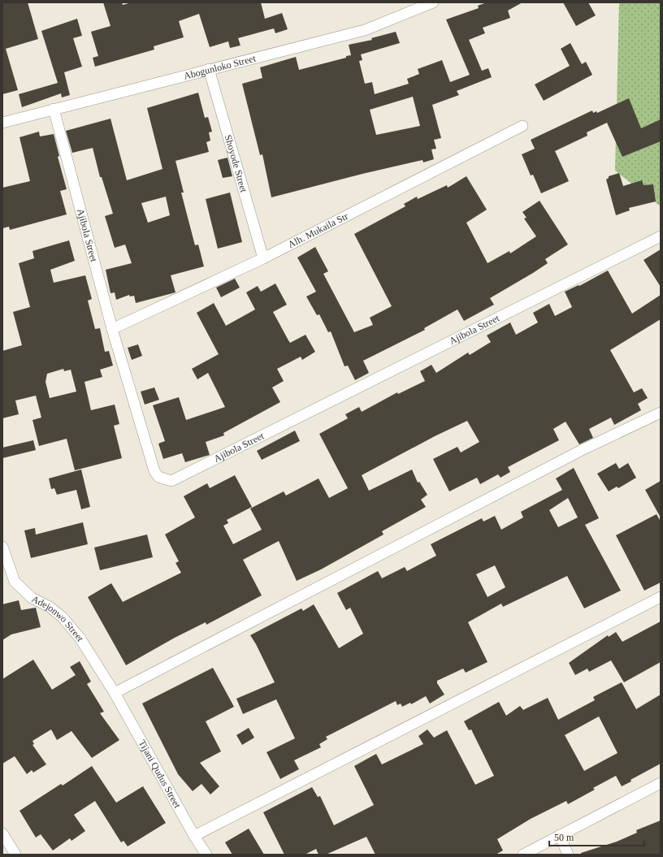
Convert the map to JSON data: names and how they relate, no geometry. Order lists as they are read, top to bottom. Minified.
{"streets":{"street":["Abogunloko Street","Shoyode Street","Alh. Mukaila Str","Ajibola Street","Adejonwo Street","Tijani Qudus Street"]},"crossings":[["Abogunloko Street","Shoyode Street"],["Abogunloko Street","Ajibola Street"],["Shoyode Street","Alh. Mukaila Str"],["Alh. Mukaila Str","Ajibola Street"],["Adejonwo Street","Tijani Qudus Street"]],"scale_bar":"50 m"}
